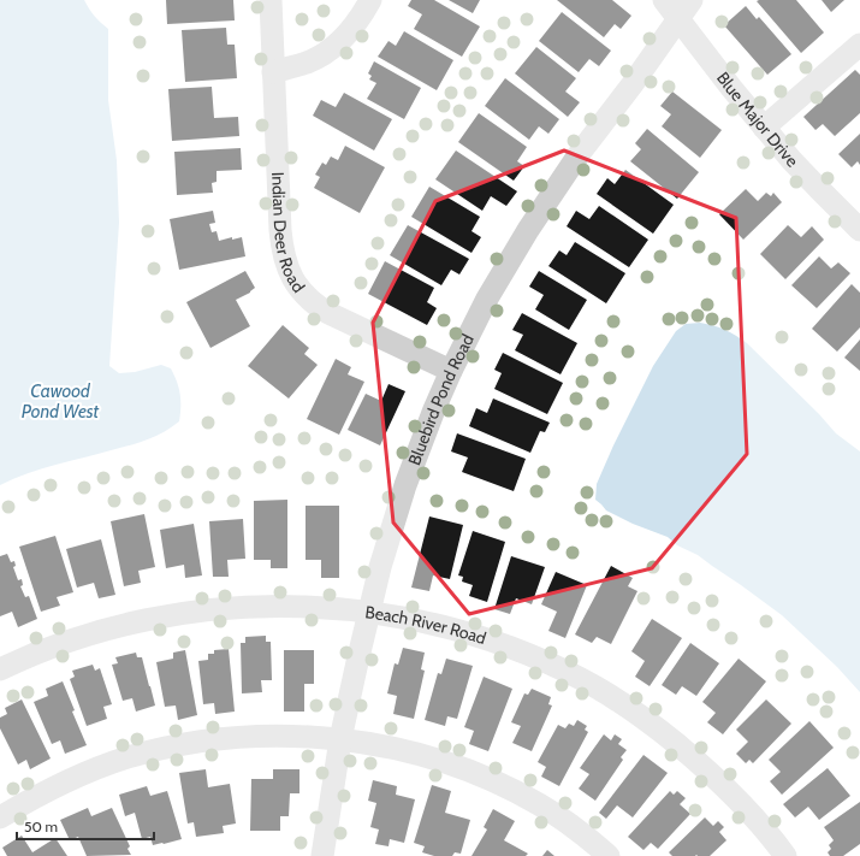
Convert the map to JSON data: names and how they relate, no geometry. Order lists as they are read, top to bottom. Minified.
{"streets":{"street":["Blue Major Drive","Indian Deer Road","Bluebird Pond Road","Beach River Road"]},"crossings":[["Blue Major Drive","Bluebird Pond Road"],["Indian Deer Road","Bluebird Pond Road"],["Bluebird Pond Road","Beach River Road"]],"water":["Cawood Pond West"],"scale_bar":"50 m"}
